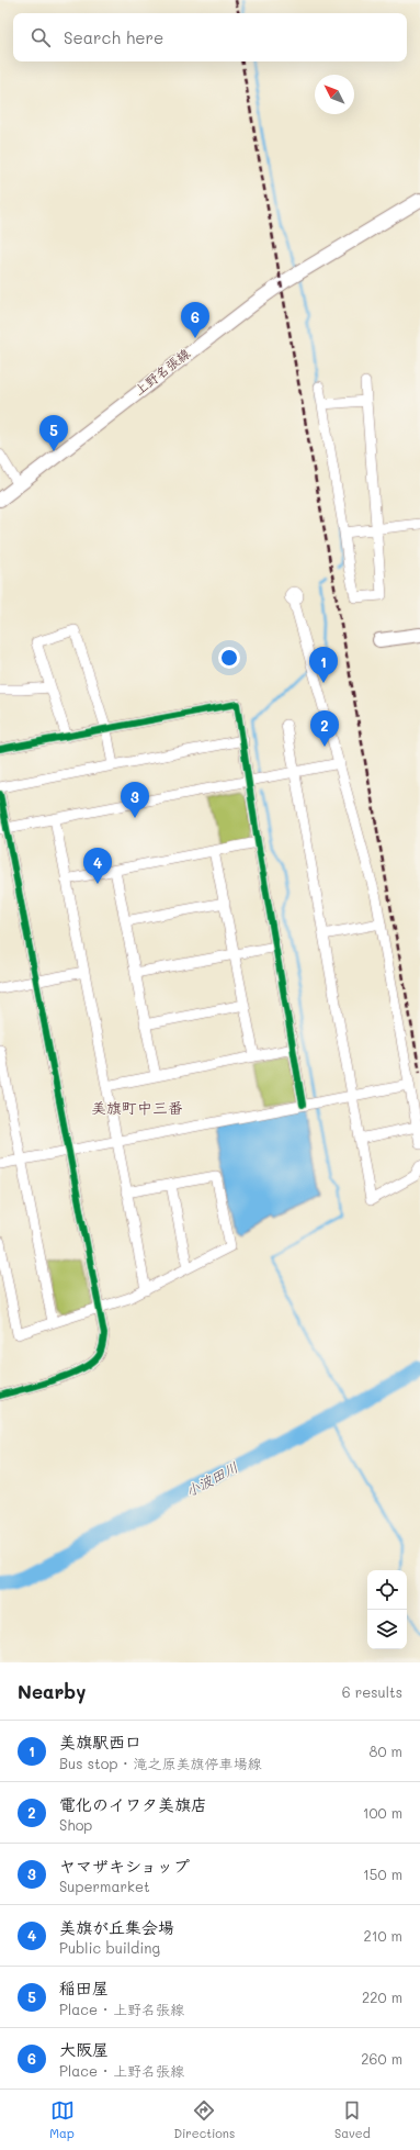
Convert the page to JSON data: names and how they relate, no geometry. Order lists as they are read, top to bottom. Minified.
{"streets":{"main road":["上野名張線"]},"districts":["美旗町中三番"],"water":["小波田川"],"north":"top left","page":{"search":"Search here","pins":["6","5","1","2","3","4"],"heading":["Nearby","6 results"],"list":[{"mark":"1","name":"美旗駅西口","note":"Bus stop · 滝之原美旗停車場線","value":"80 m"},{"mark":"2","name":"電化のイワタ美旗店","note":"Shop","value":"100 m"},{"mark":"3","name":"ヤマザキショップ","note":"Supermarket","value":"150 m"},{"mark":"4","name":"美旗が丘集会場","note":"Public building","value":"210 m"},{"mark":"5","name":"稲田屋","note":"Place · 上野名張線","value":"220 m"},{"mark":"6","name":"大阪屋","note":"Place · 上野名張線","value":"260 m"}],"nav":["Map","Directions","Saved"]}}
